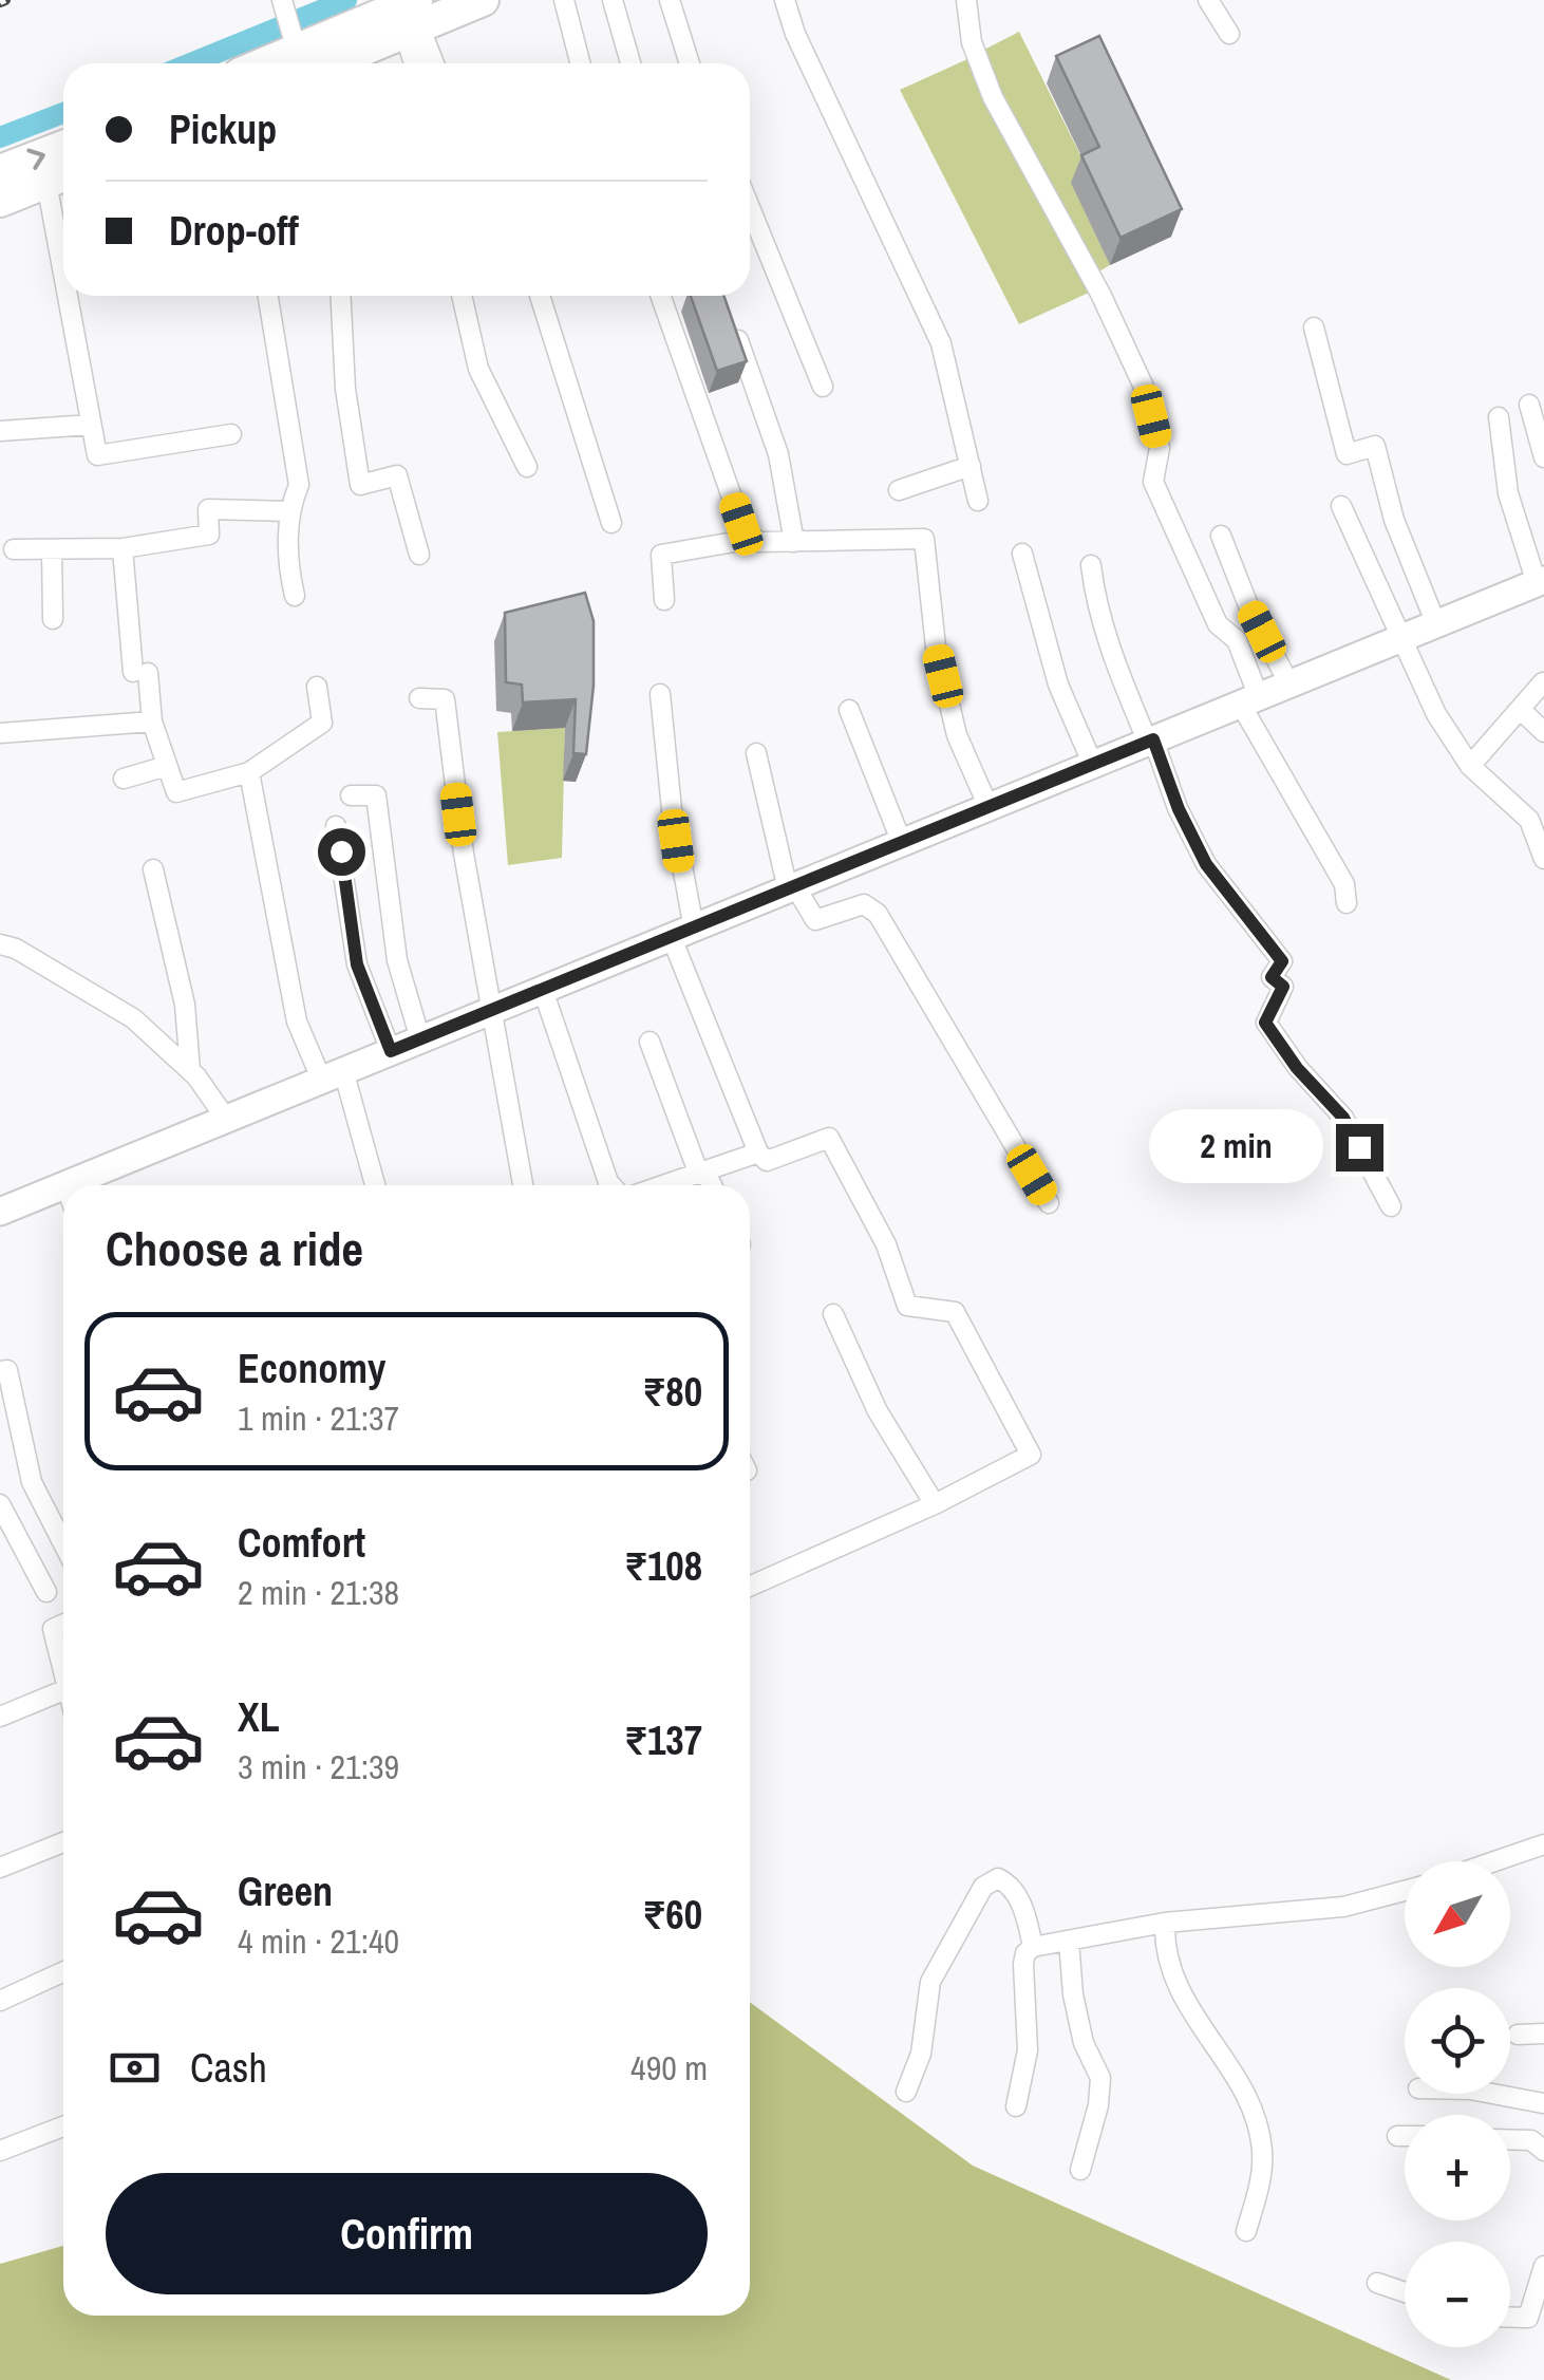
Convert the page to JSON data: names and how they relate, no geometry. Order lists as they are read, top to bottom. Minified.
{"north":"bottom left","page":{"banner":["Pickup","Drop-off"],"bubble":"2 min","heading":"Choose a ride","list":[{"name":"Economy","note":"1 min · 21:37","value":"₹80"},{"name":"Comfort","note":"2 min · 21:38","value":"₹108"},{"name":"XL","note":"3 min · 21:39","value":"₹137"},{"name":"Green","note":"4 min · 21:40","value":"₹60"}],"map_buttons":["+","−"],"pay":["Cash","490 m"],"buttons":"Confirm"}}
